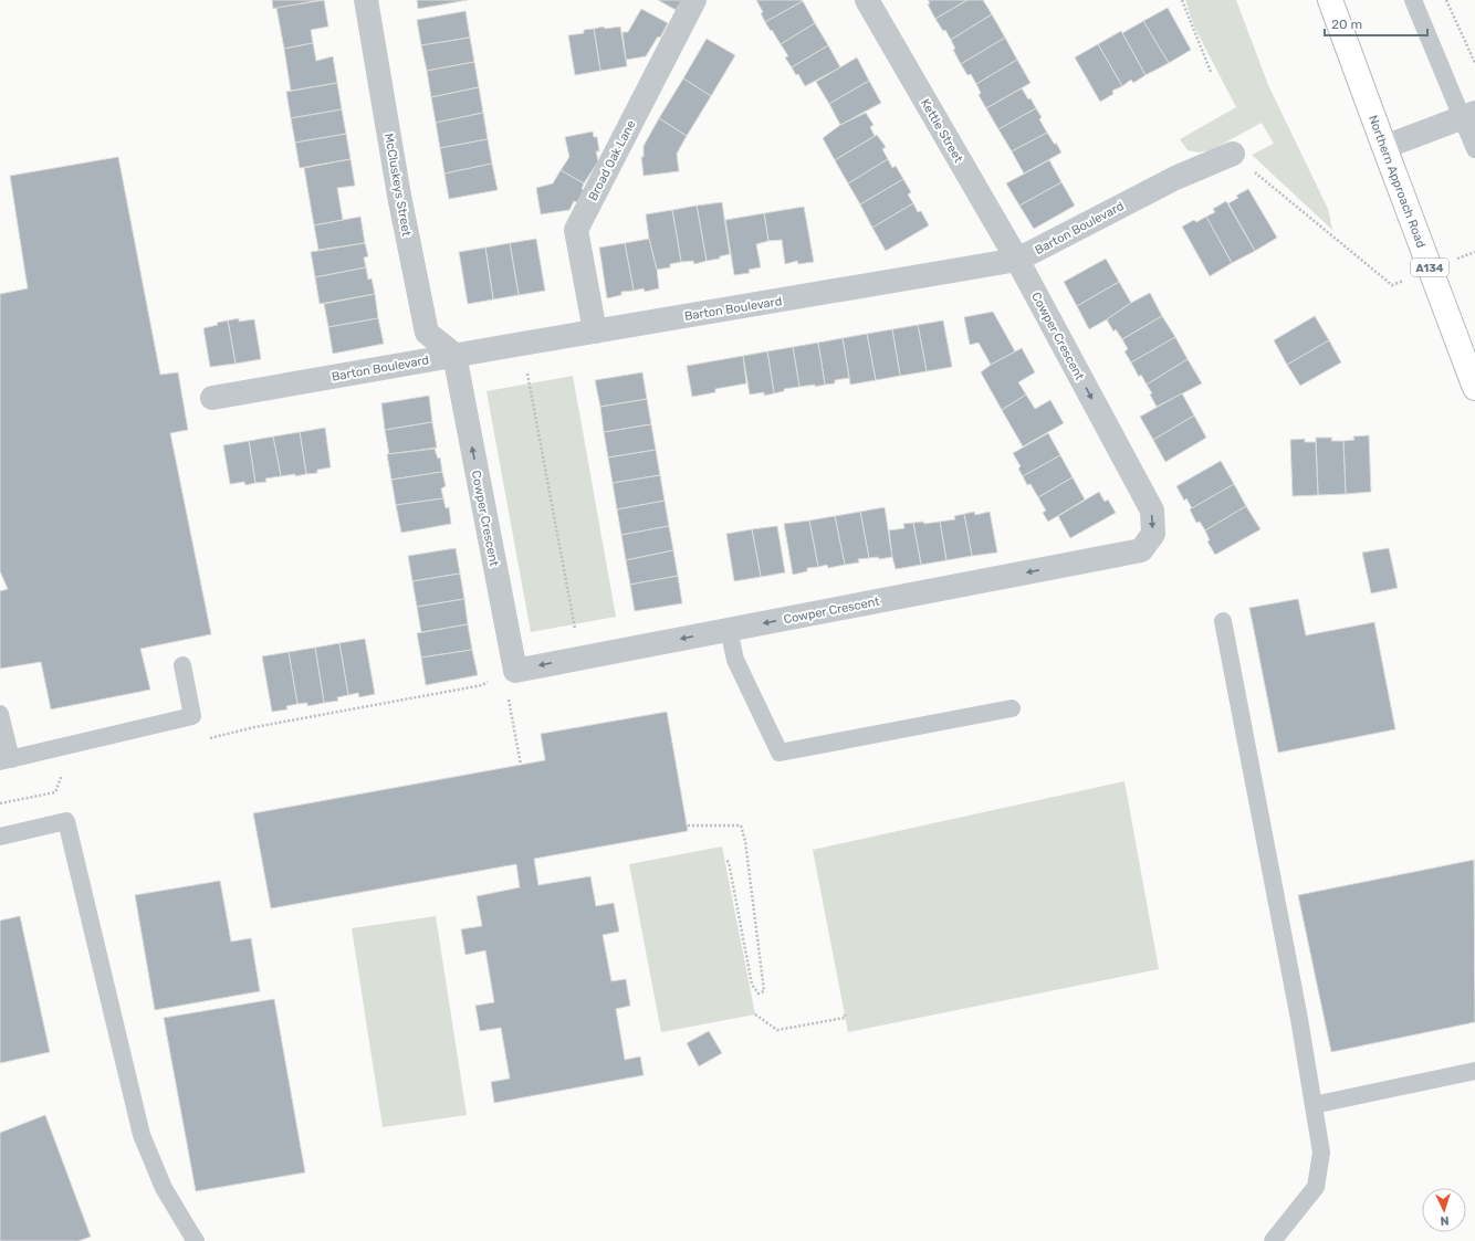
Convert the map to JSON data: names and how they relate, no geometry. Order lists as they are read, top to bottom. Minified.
{"streets":{"main road":["Northern Approach Road","A134"],"street":["Kettle Street","Broad Oak Lane","McCluskeys Street","Barton Boulevard","Cowper Crescent"]},"crossings":[["Kettle Street","Barton Boulevard"],["Kettle Street","Cowper Crescent"],["Broad Oak Lane","Barton Boulevard"],["McCluskeys Street","Barton Boulevard"],["McCluskeys Street","Cowper Crescent"],["Barton Boulevard","Cowper Crescent"]],"scale_bar":"20 m","north":"bottom"}
